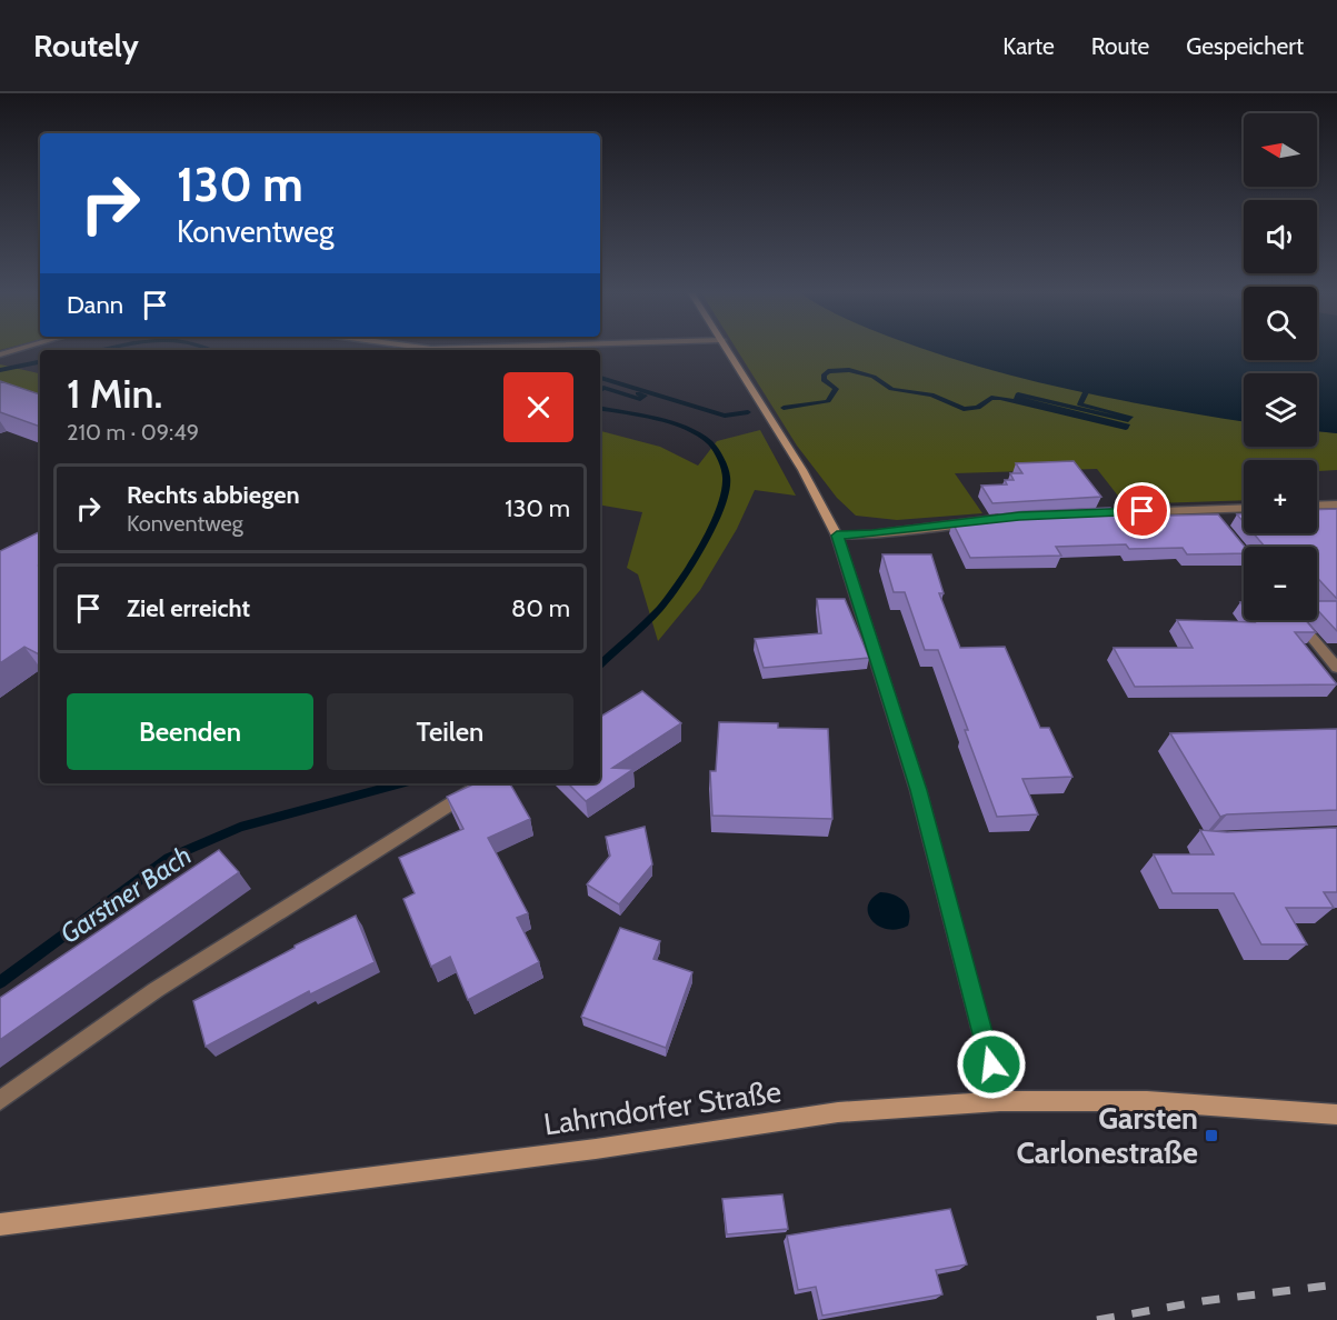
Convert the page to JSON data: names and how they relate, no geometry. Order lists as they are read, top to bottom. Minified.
{"streets":{"street":["Lahrndorfer Straße"]},"water":["Garstner Bach"],"places":{"transit":["Garsten Carlonestraße"]},"north":"left","page":{"header":"Routely","nav":["Karte","Route","Gespeichert"],"map_buttons":["+","−"],"turn":["130 m","Konventweg"],"then":"Dann","heading":["1 Min.","210 m · 09:49"],"list":[{"name":"Rechts abbiegen","note":"Konventweg","value":"130 m"},{"name":"Ziel erreicht","value":"80 m"}],"buttons":["Beenden","Teilen"]}}
